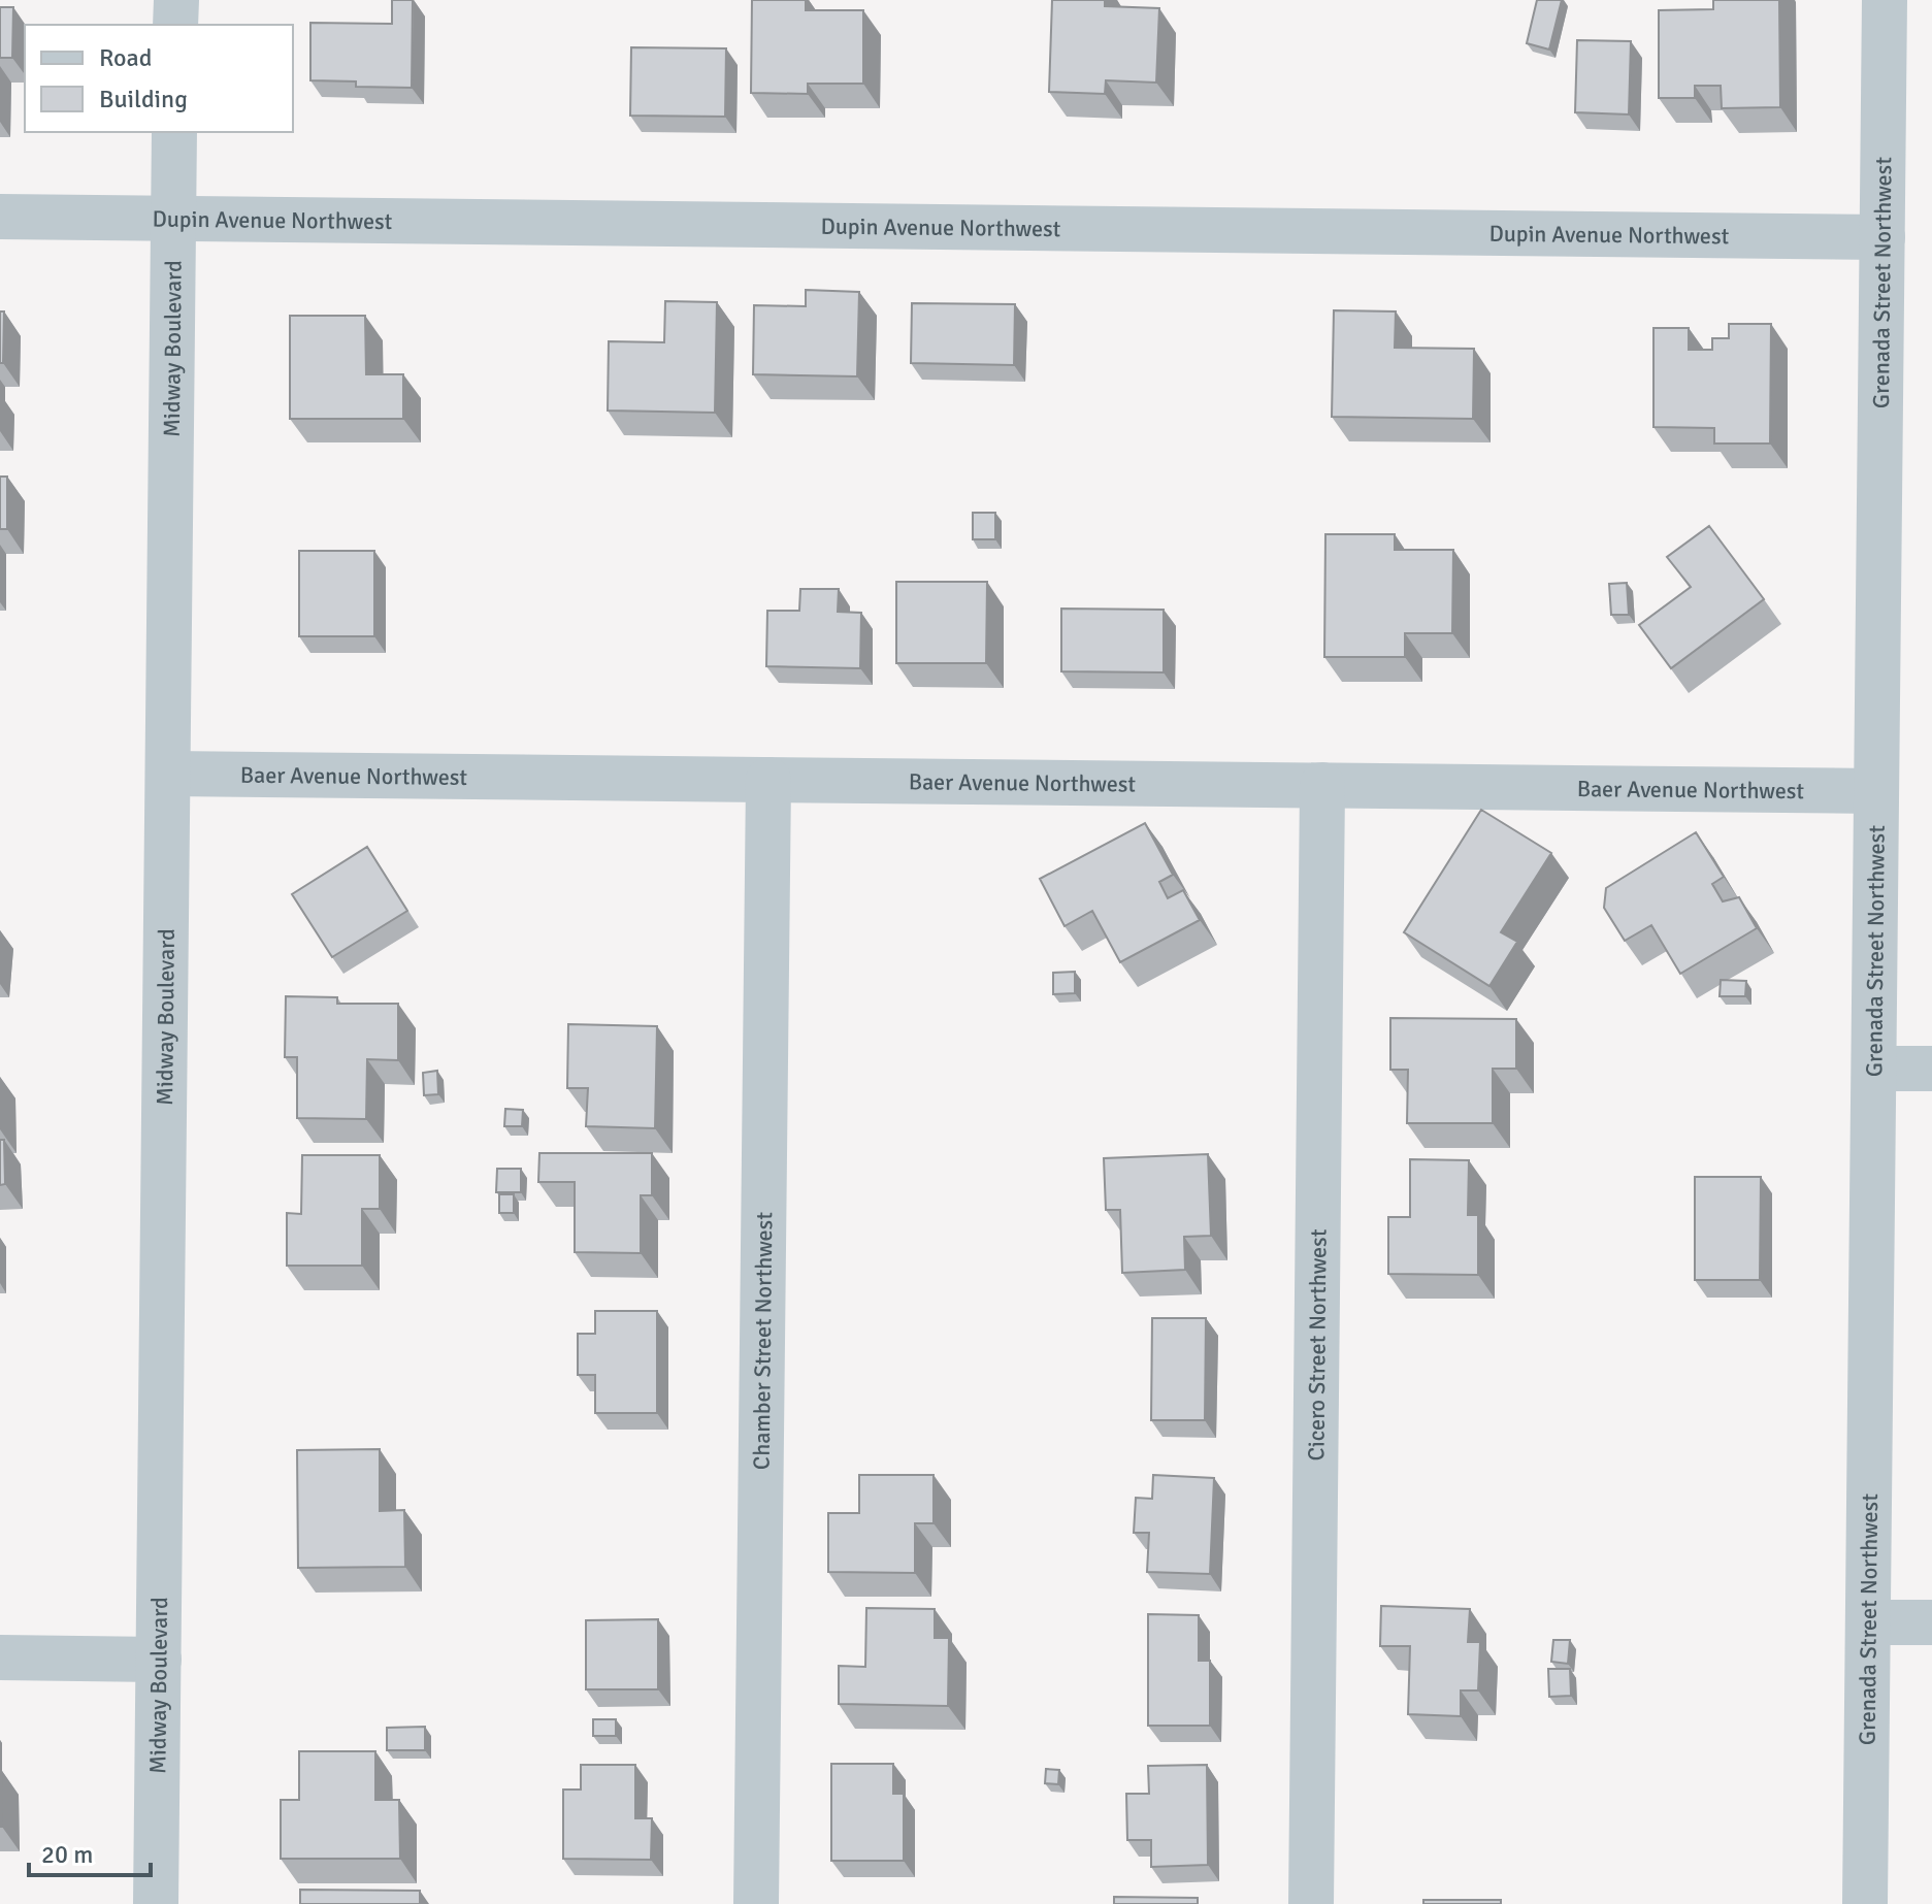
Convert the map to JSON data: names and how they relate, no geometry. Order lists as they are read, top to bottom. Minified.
{"streets":{"street":["Dupin Avenue Northwest","Grenada Street Northwest","Midway Boulevard","Baer Avenue Northwest","Chamber Street Northwest","Cicero Street Northwest"]},"crossings":[["Dupin Avenue Northwest","Grenada Street Northwest"],["Dupin Avenue Northwest","Midway Boulevard"],["Grenada Street Northwest","Baer Avenue Northwest"],["Midway Boulevard","Baer Avenue Northwest"],["Baer Avenue Northwest","Chamber Street Northwest"],["Baer Avenue Northwest","Cicero Street Northwest"]],"legend":["Road","Building"],"scale_bar":"20 m"}
